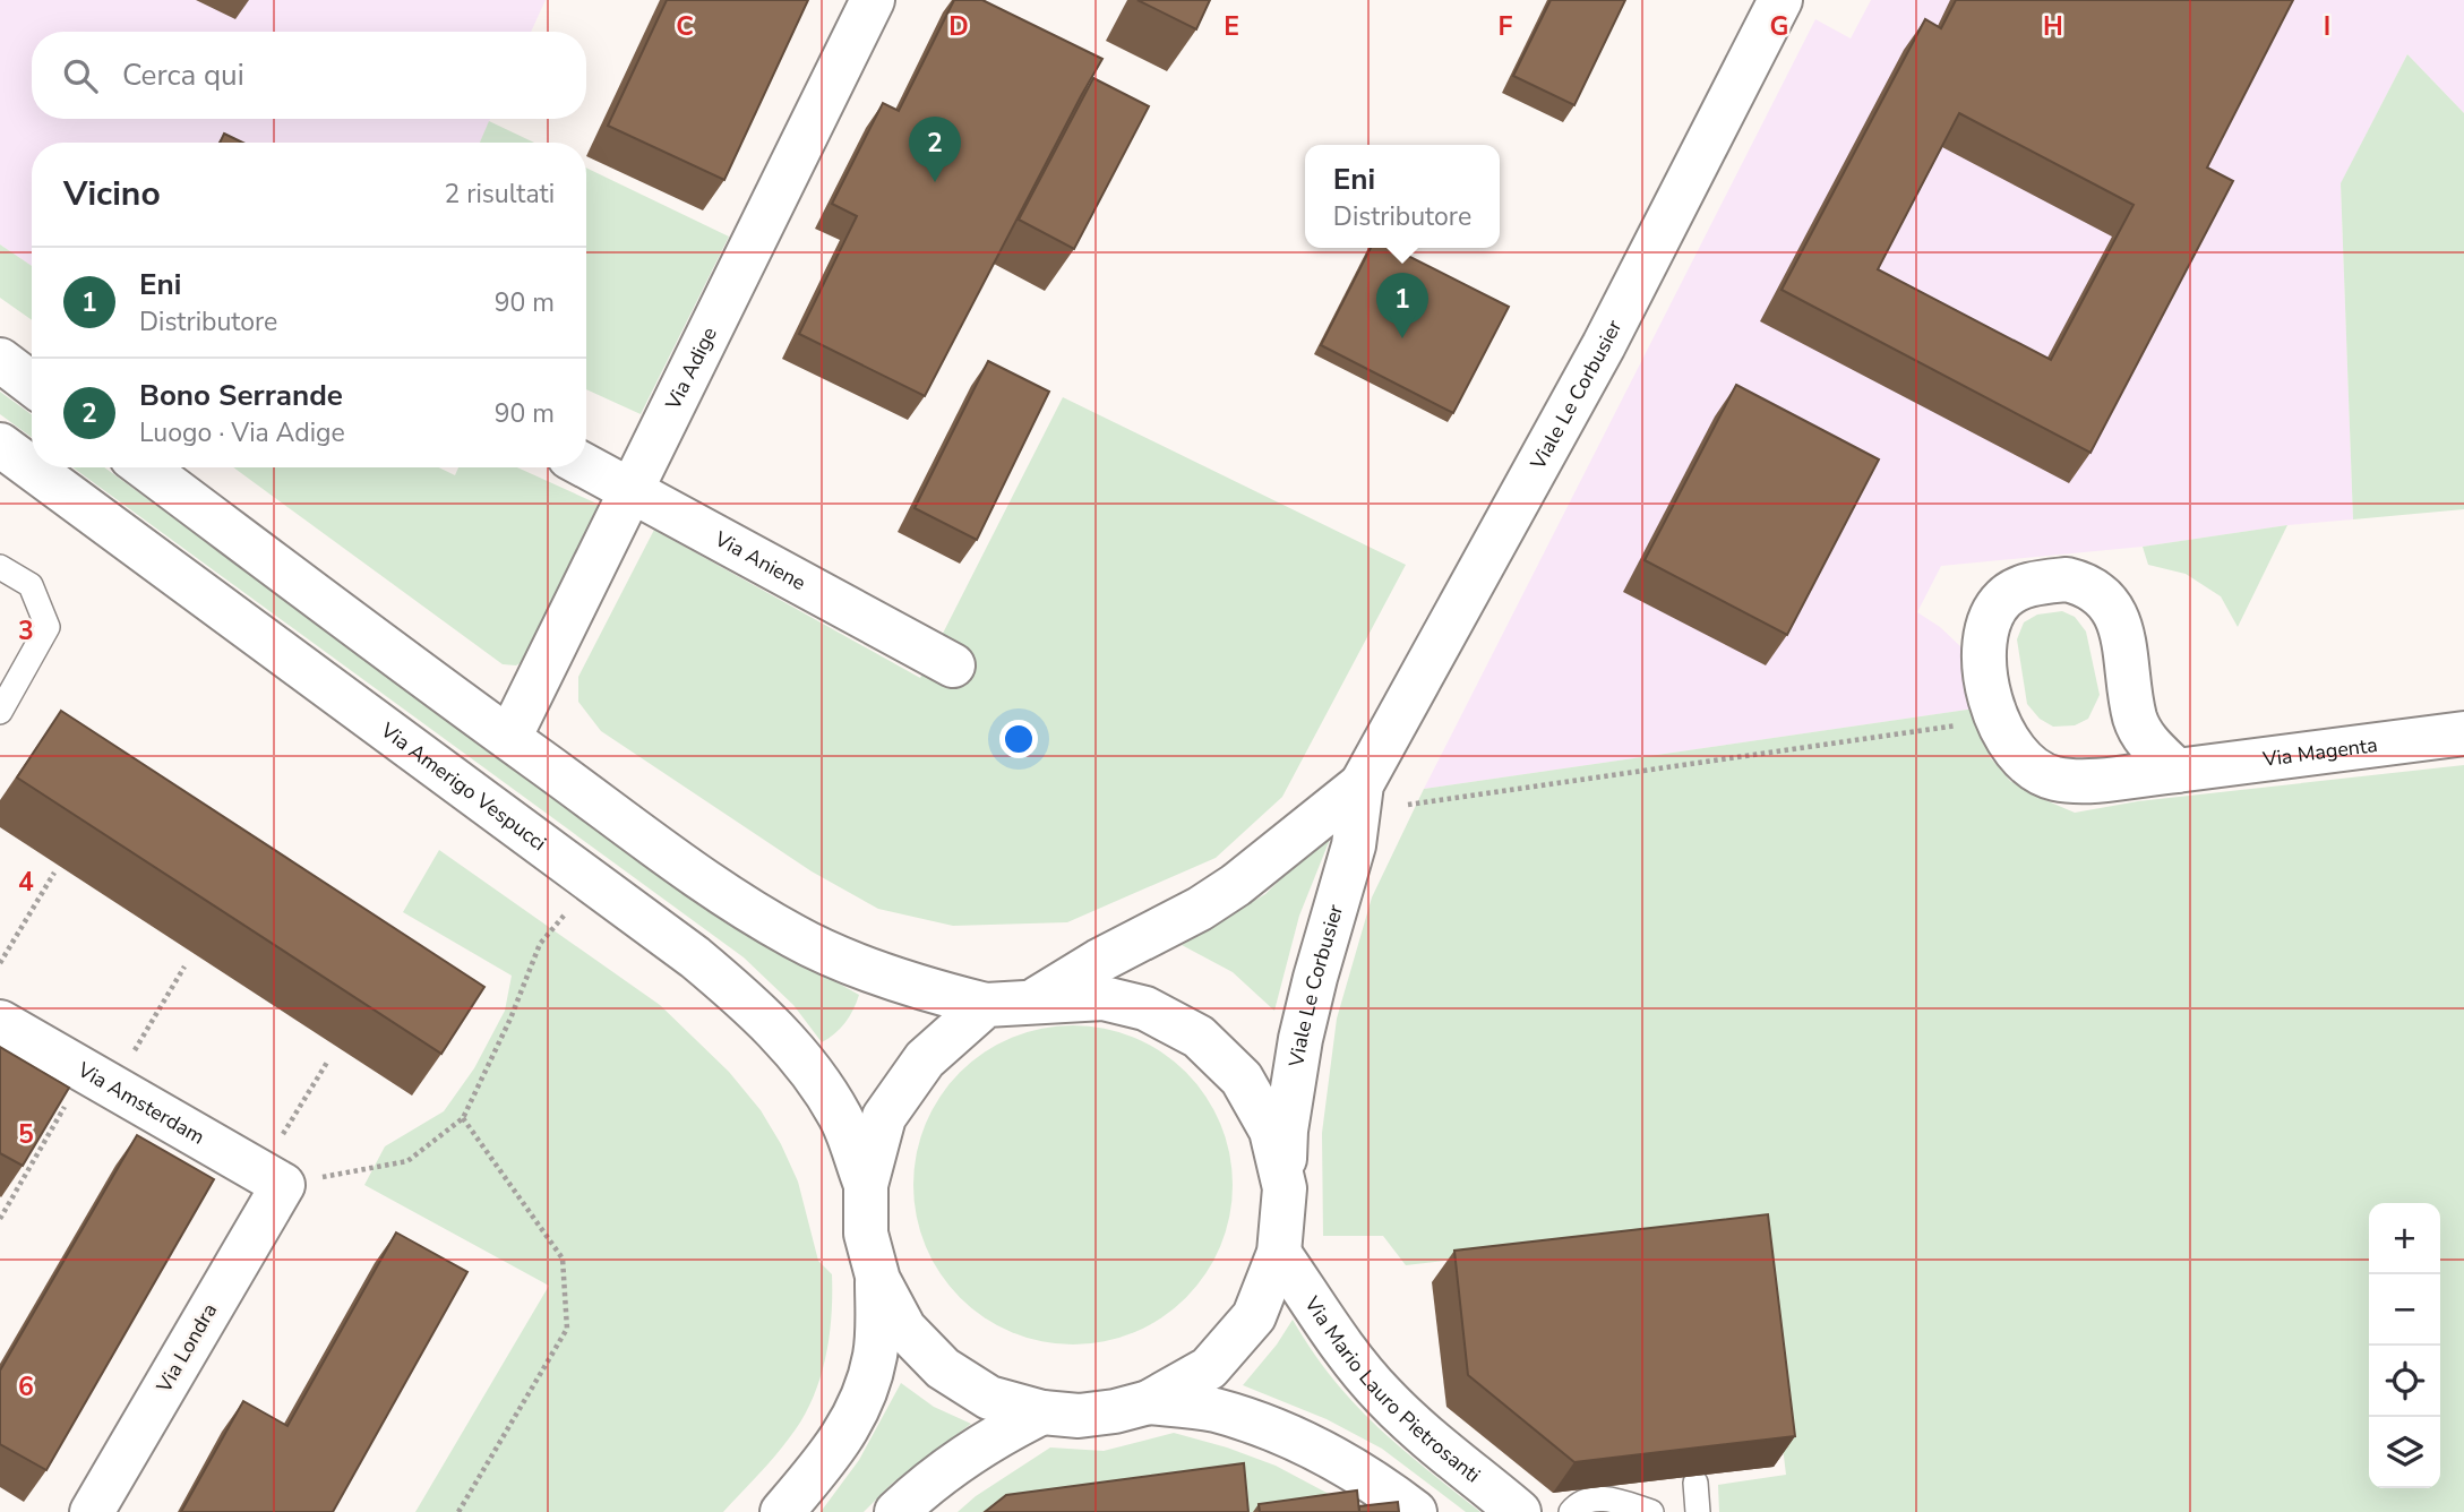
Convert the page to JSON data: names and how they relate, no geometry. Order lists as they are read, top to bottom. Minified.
{"streets":{"street":["Via Adige","Viale Le Corbusier","Via Aniene","Via Magenta","Via Amerigo Vespucci","Via Amsterdam","Via Londra","Via Mario Lauro Pietrosanti"]},"crossings":[["Via Adige","Via Aniene"],["Via Amsterdam","Via Londra"]],"page":{"search":"Cerca qui","pins":["2","1"],"heading":["Vicino","2 risultati"],"popup":["Eni","Distributore"],"list":[{"mark":"1","name":"Eni","note":"Distributore","value":"90 m"},{"mark":"2","name":"Bono Serrande","note":"Luogo · Via Adige","value":"90 m"}],"map_buttons":["+","−"]},"grid":{"columns":["C","D","E","F","G","H","I"],"rows":["3","4","5","6"]}}
